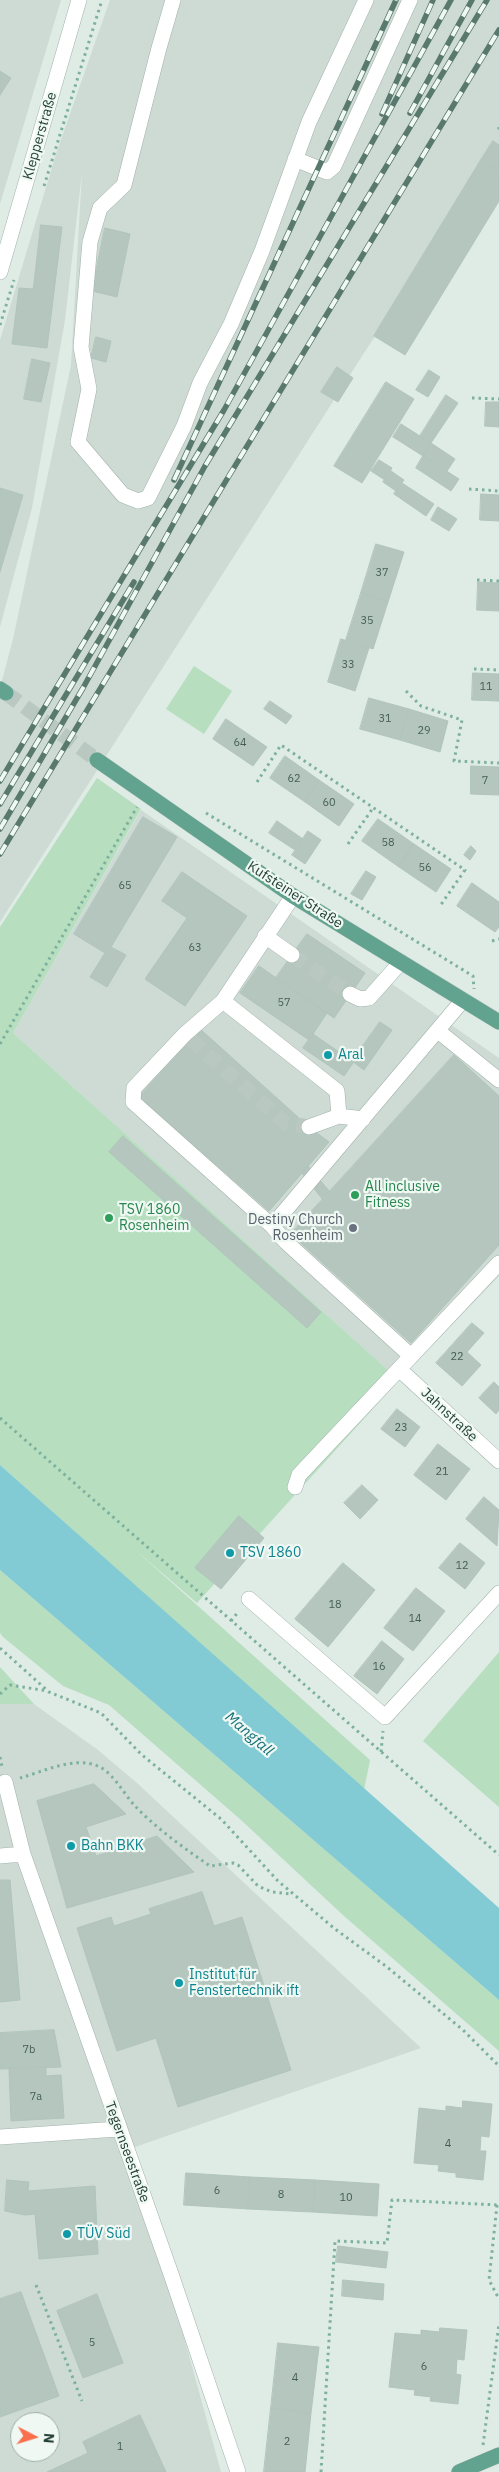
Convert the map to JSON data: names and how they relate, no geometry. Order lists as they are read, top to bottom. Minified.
{"streets":{"main road":["Kufsteiner Straße"],"street":["Klepperstraße","Jahnstraße","Tegernseestraße"]},"water":["Mangfall"],"places":["Aral","All inclusive Fitness","TSV 1860 Rosenheim","Destiny Church Rosenheim","TSV 1860","Bahn BKK","Institut für Fenstertechnik ift","TÜV Süd"],"house_numbers":["37","35","33","11","31","29","64","62","7","60","58","56","65","63","57","22","23","21","12","18","14","16","7b","7a","4","6","8","10","5","6","4","2","1"],"north":"right"}
